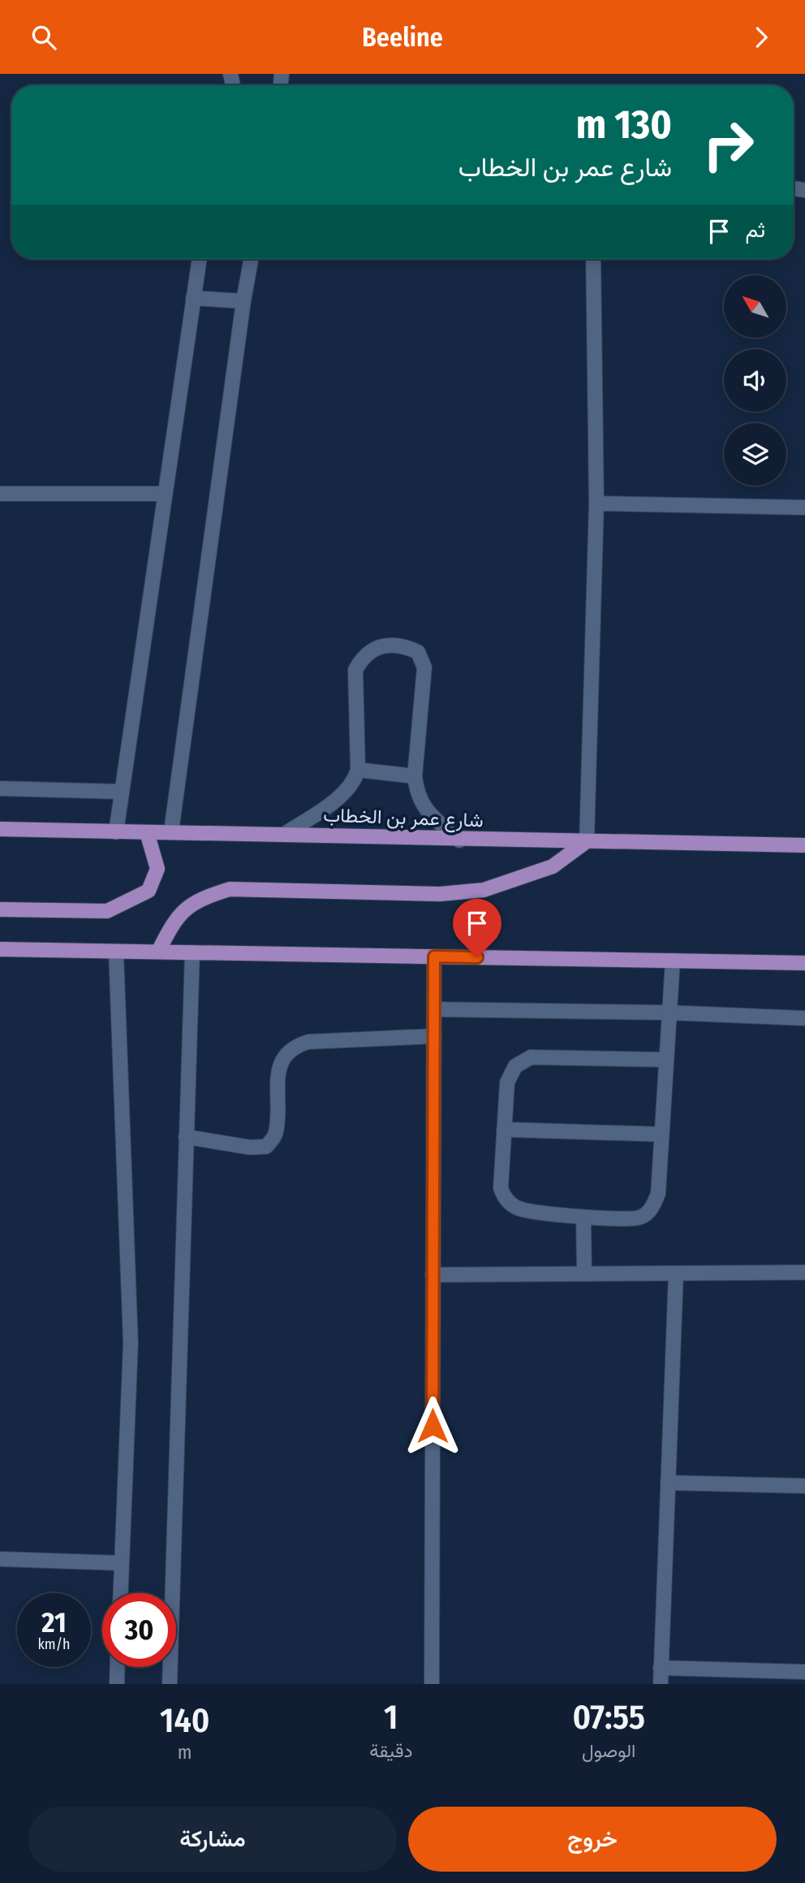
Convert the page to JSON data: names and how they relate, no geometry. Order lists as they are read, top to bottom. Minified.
{"streets":{"main road":["شارع عمر بن الخطاب"]},"north":"top left","page":{"header":"Beeline","turn":["130 m","شارع عمر بن الخطاب"],"then":"ثم","speed":"21 km/h","limit":"30","eta":["07:55","الوصول","1","دقيقة","140","m"],"buttons":["خروج","مشاركة"]}}
